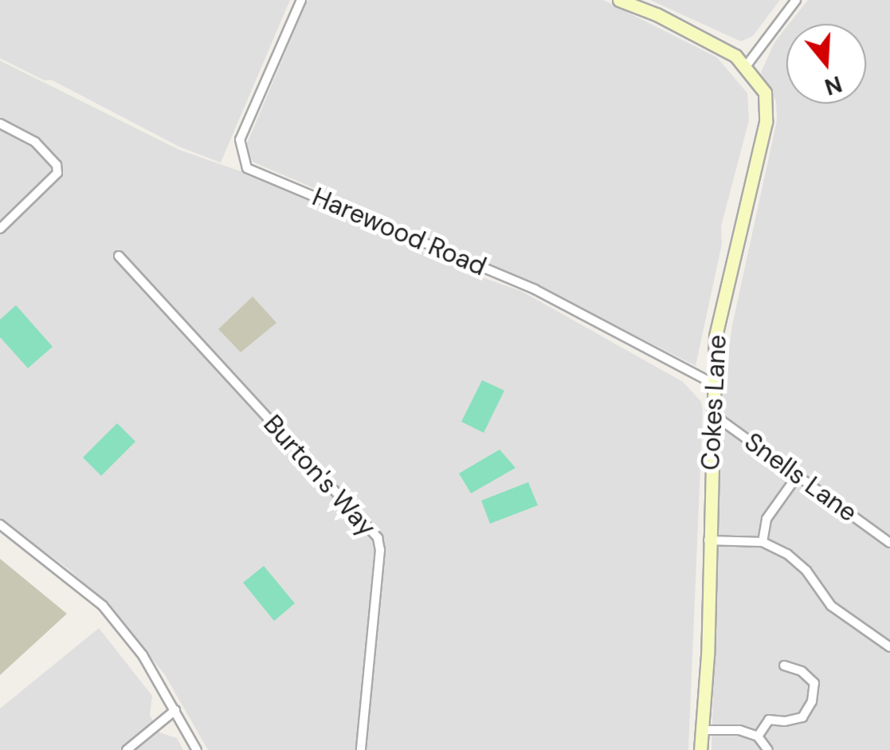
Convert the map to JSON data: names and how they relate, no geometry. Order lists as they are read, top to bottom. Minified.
{"streets":{"main road":["Cokes Lane"],"street":["Harewood Road","Burton's Way","Snells Lane"]},"crossings":[["Harewood Road","Cokes Lane"],["Cokes Lane","Snells Lane"]],"north":"bottom"}
